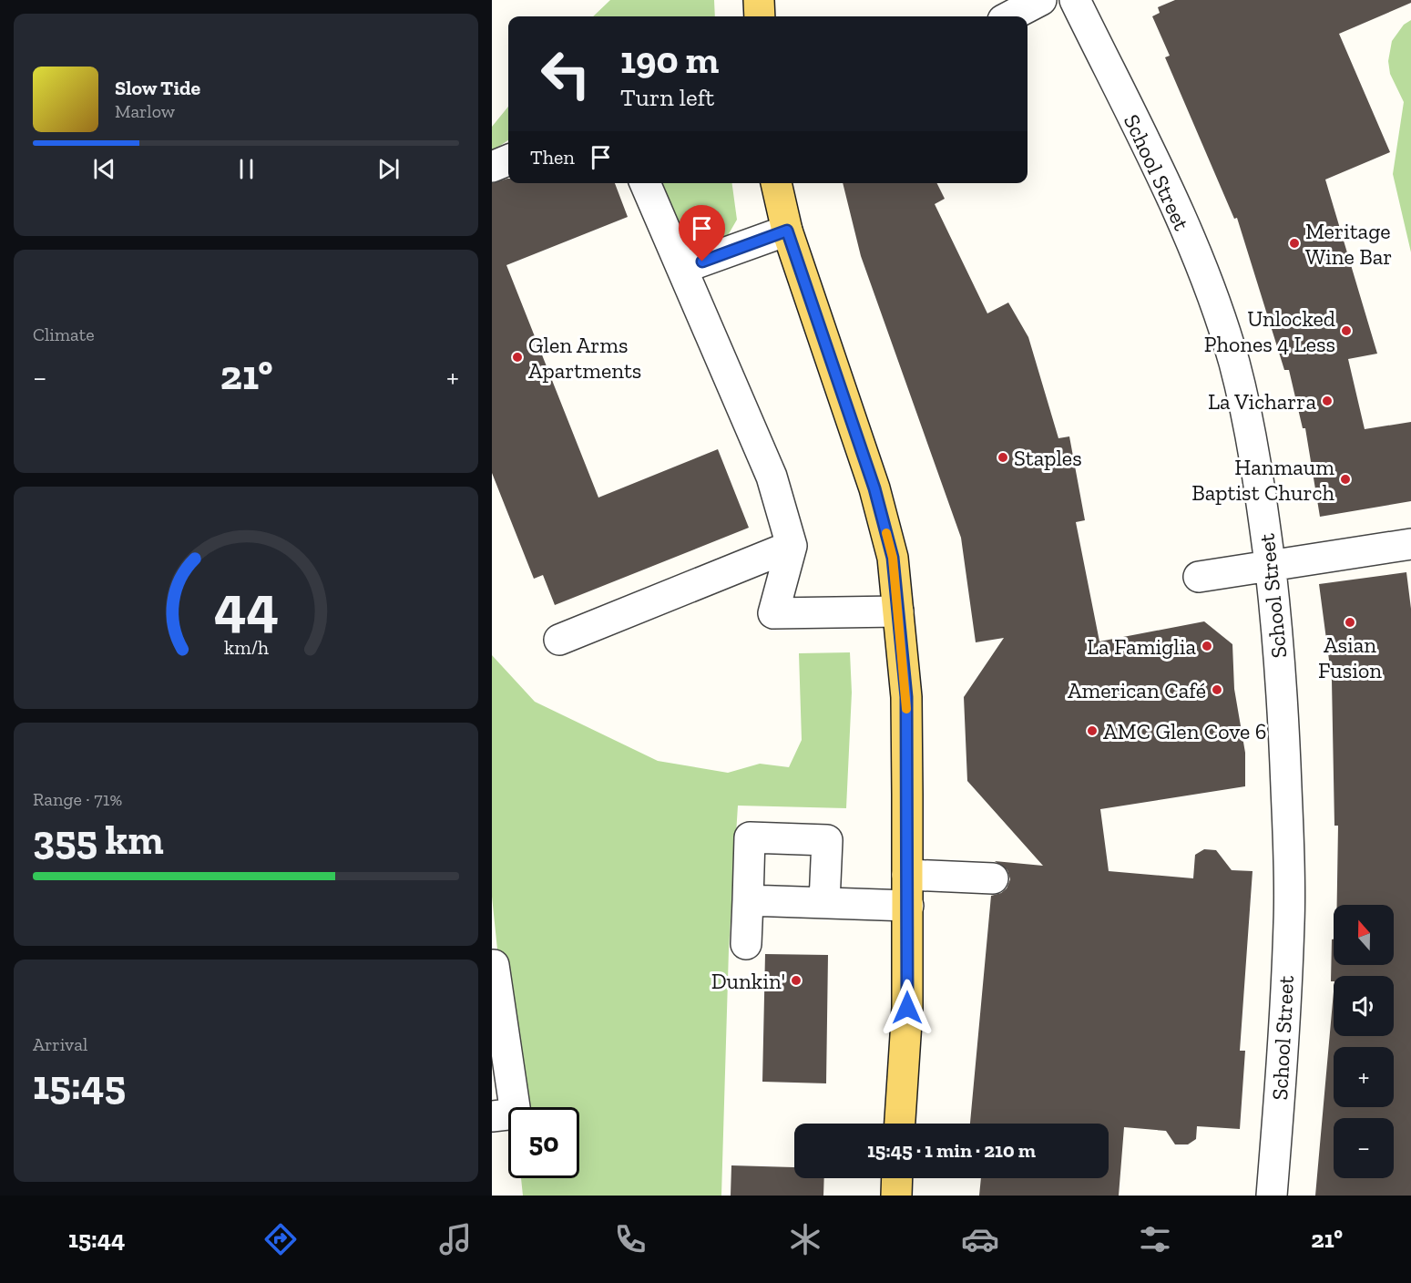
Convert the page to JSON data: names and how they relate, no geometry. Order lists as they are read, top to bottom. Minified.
{"streets":{"street":["School Street"]},"places":["Meritage Wine Bar","Unlocked Phones 4 Less","Glen Arms Apartments","La Vicharra","Staples","Hanmaum Baptist Church","Asian Fusion","La Famiglia","American Café","AMC Glen Cove 6","Dunkin'"],"north":"top","page":{"turn":["190 m","Turn left"],"song":["Slow Tide","Marlow"],"then":"Then","tile":["Climate",["Range · 71%","355 km"],["Arrival","15:45"]],"heat":["−","21°","+"],"map_buttons":["+","−"],"limit":"50","trip":"15:45 · 1 min · 210 m","tabs":["15:44","21°"],"gauge":["44","km/h"]}}
